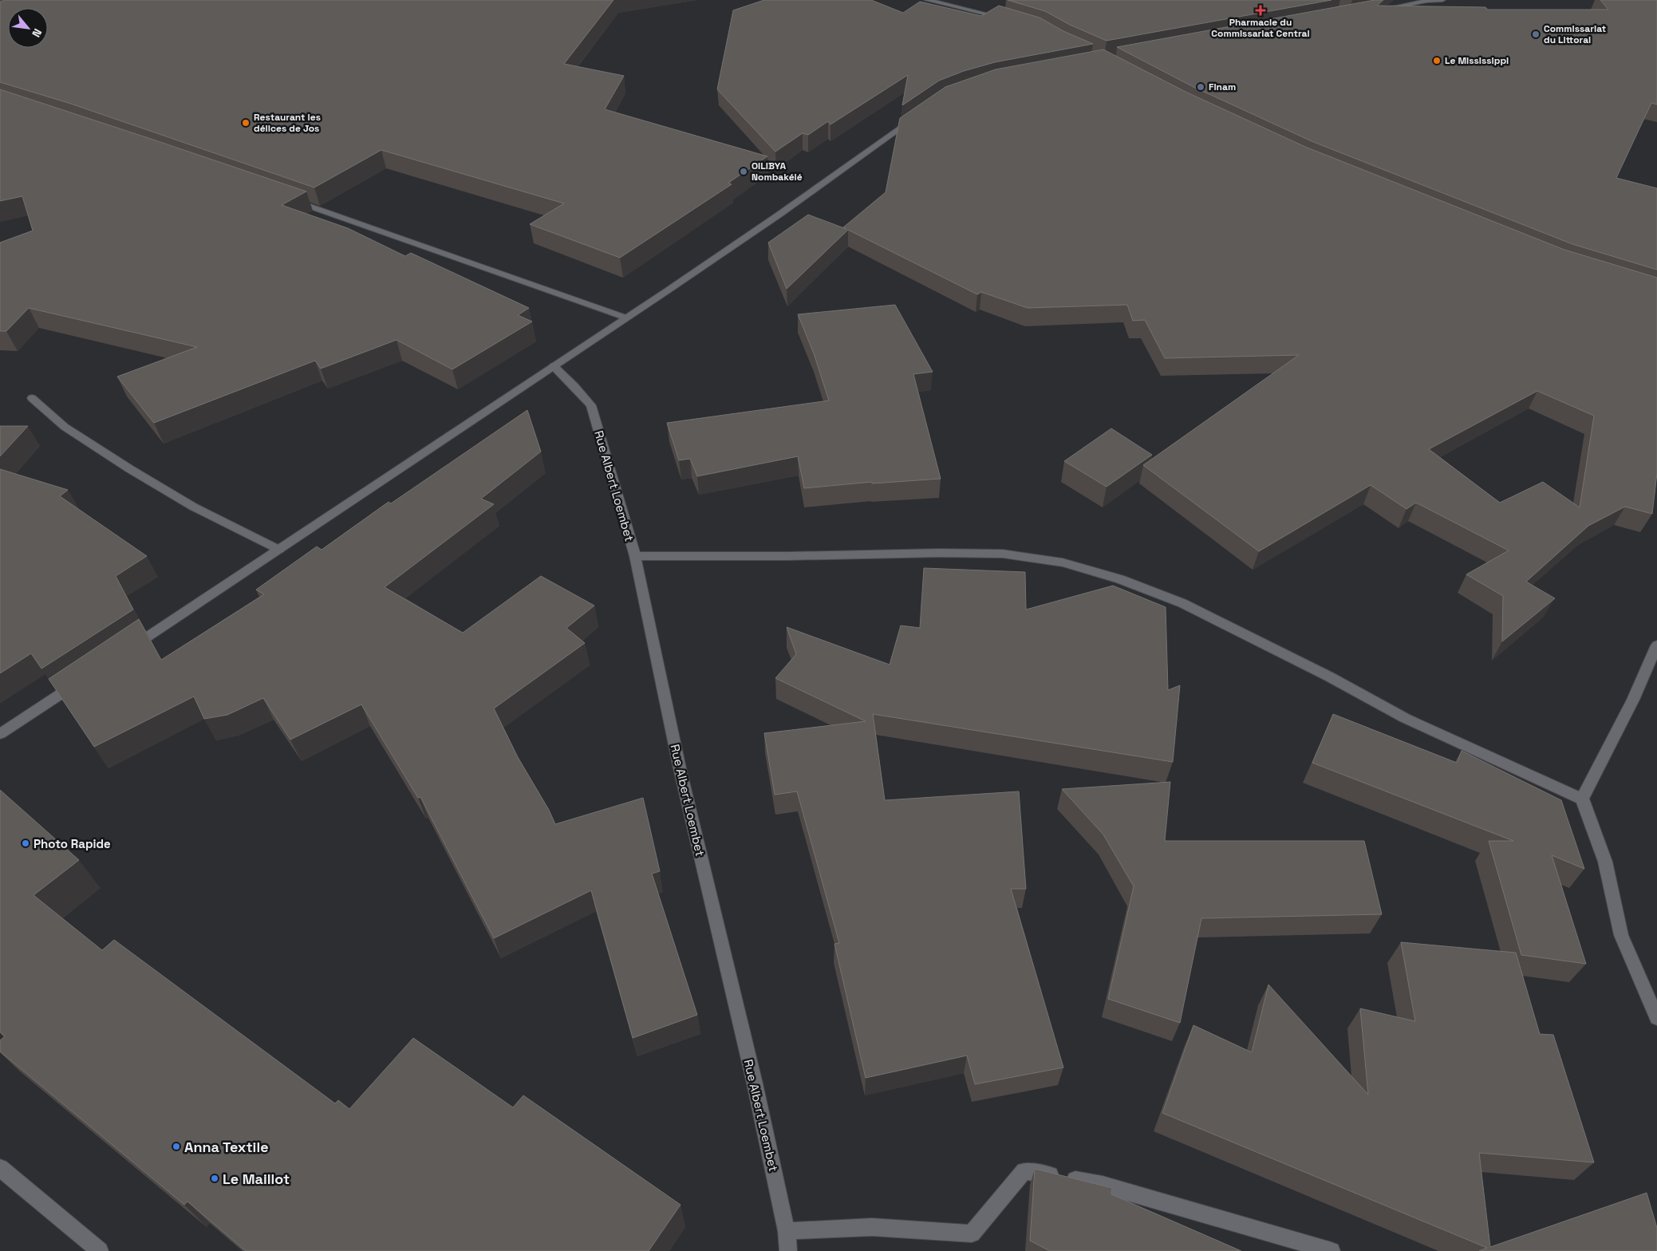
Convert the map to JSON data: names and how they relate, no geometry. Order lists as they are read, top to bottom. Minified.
{"streets":{"street":["Rue Albert Loembet"]},"places":{"health":["Pharmacie du Commissariat Central"],"other":["Commissariat du Littoral","Le Mississippi","Finam","Restaurant les délices de Jos","OILIBYA Nombakélé","Photo Rapide","Anna Textile","Le Maillot"]},"north":"bottom right"}
